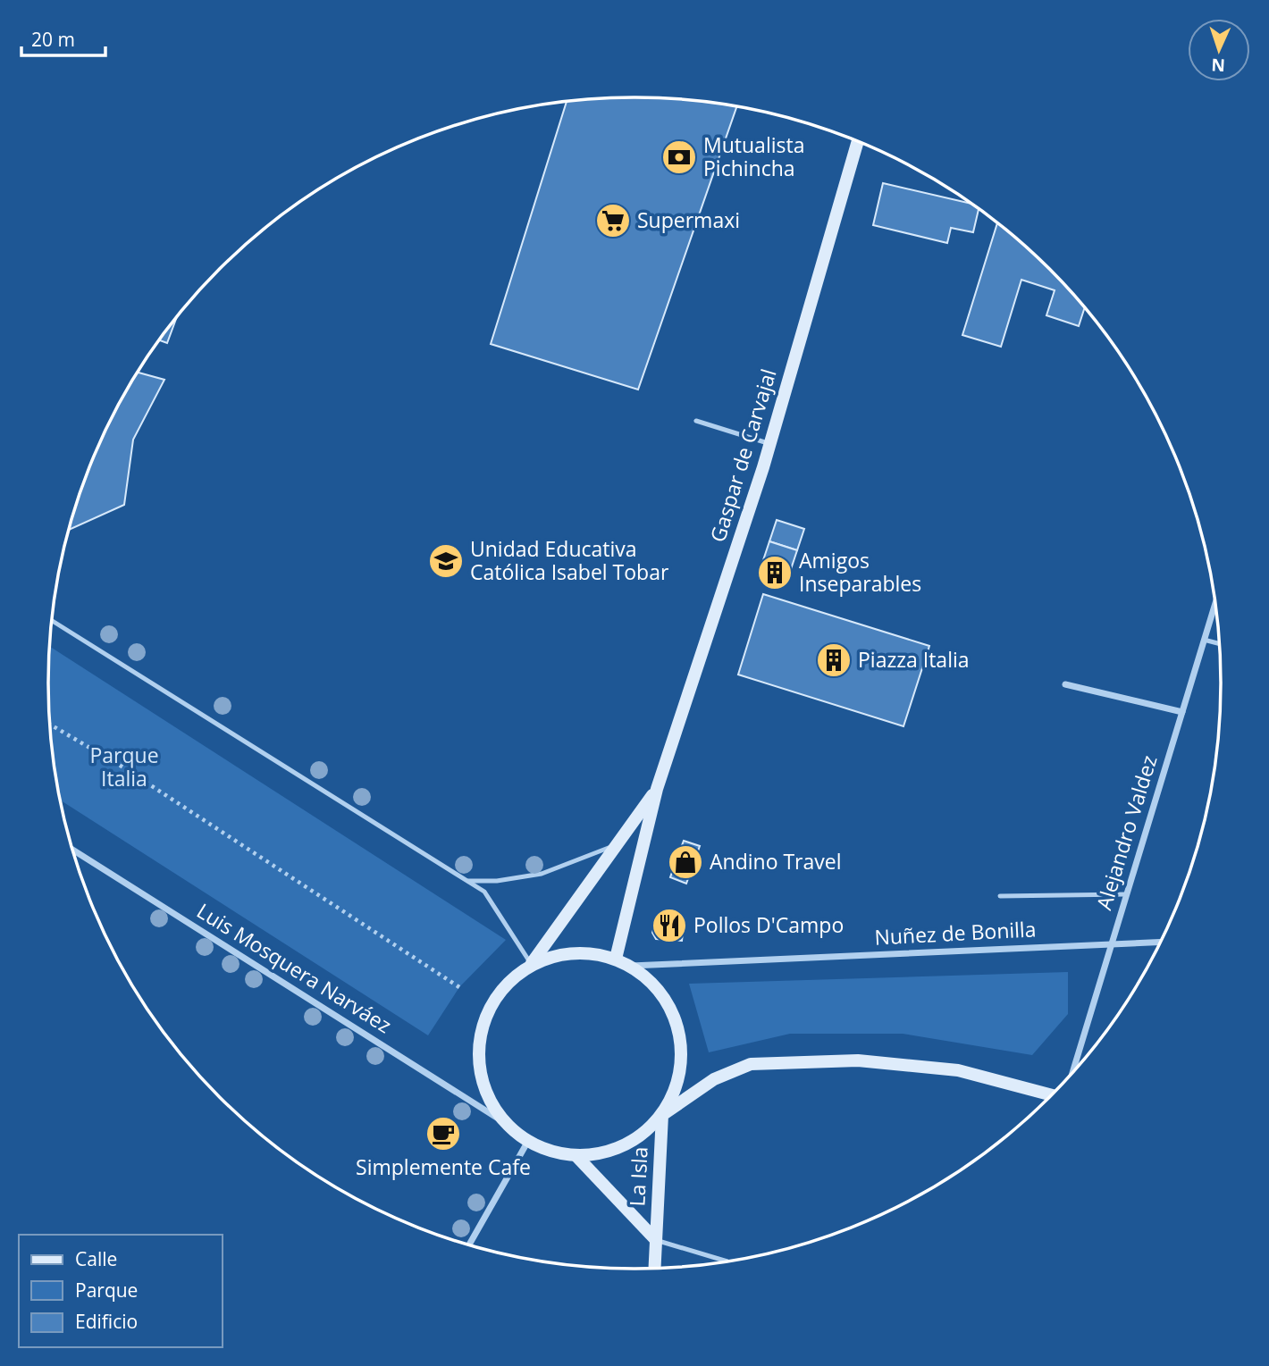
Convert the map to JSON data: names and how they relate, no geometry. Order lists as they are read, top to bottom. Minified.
{"streets":{"street":["Gaspar de Carvajal","Alejandro Valdez","Nuñez de Bonilla","Luis Mosquera Narváez","La Isla"]},"crossings":[["Gaspar de Carvajal","Nuñez de Bonilla"],["Gaspar de Carvajal","Luis Mosquera Narváez"],["Gaspar de Carvajal","La Isla"],["Alejandro Valdez","Nuñez de Bonilla"],["Nuñez de Bonilla","Luis Mosquera Narváez"],["Nuñez de Bonilla","La Isla"],["Luis Mosquera Narváez","La Isla"]],"parks":["Parque Italia"],"places":{"bank":["Mutualista Pichincha"],"supermarket":["Supermaxi"],"school or university":["Unidad Educativa Católica Isabel Tobar"],"building":["Amigos Inseparables","Piazza Italia"],"shop":["Andino Travel"],"restaurant":["Pollos D'Campo"],"cafe":["Simplemente Cafe"]},"legend":["Calle","Parque","Edificio"],"scale_bar":"20 m","north":"bottom"}
